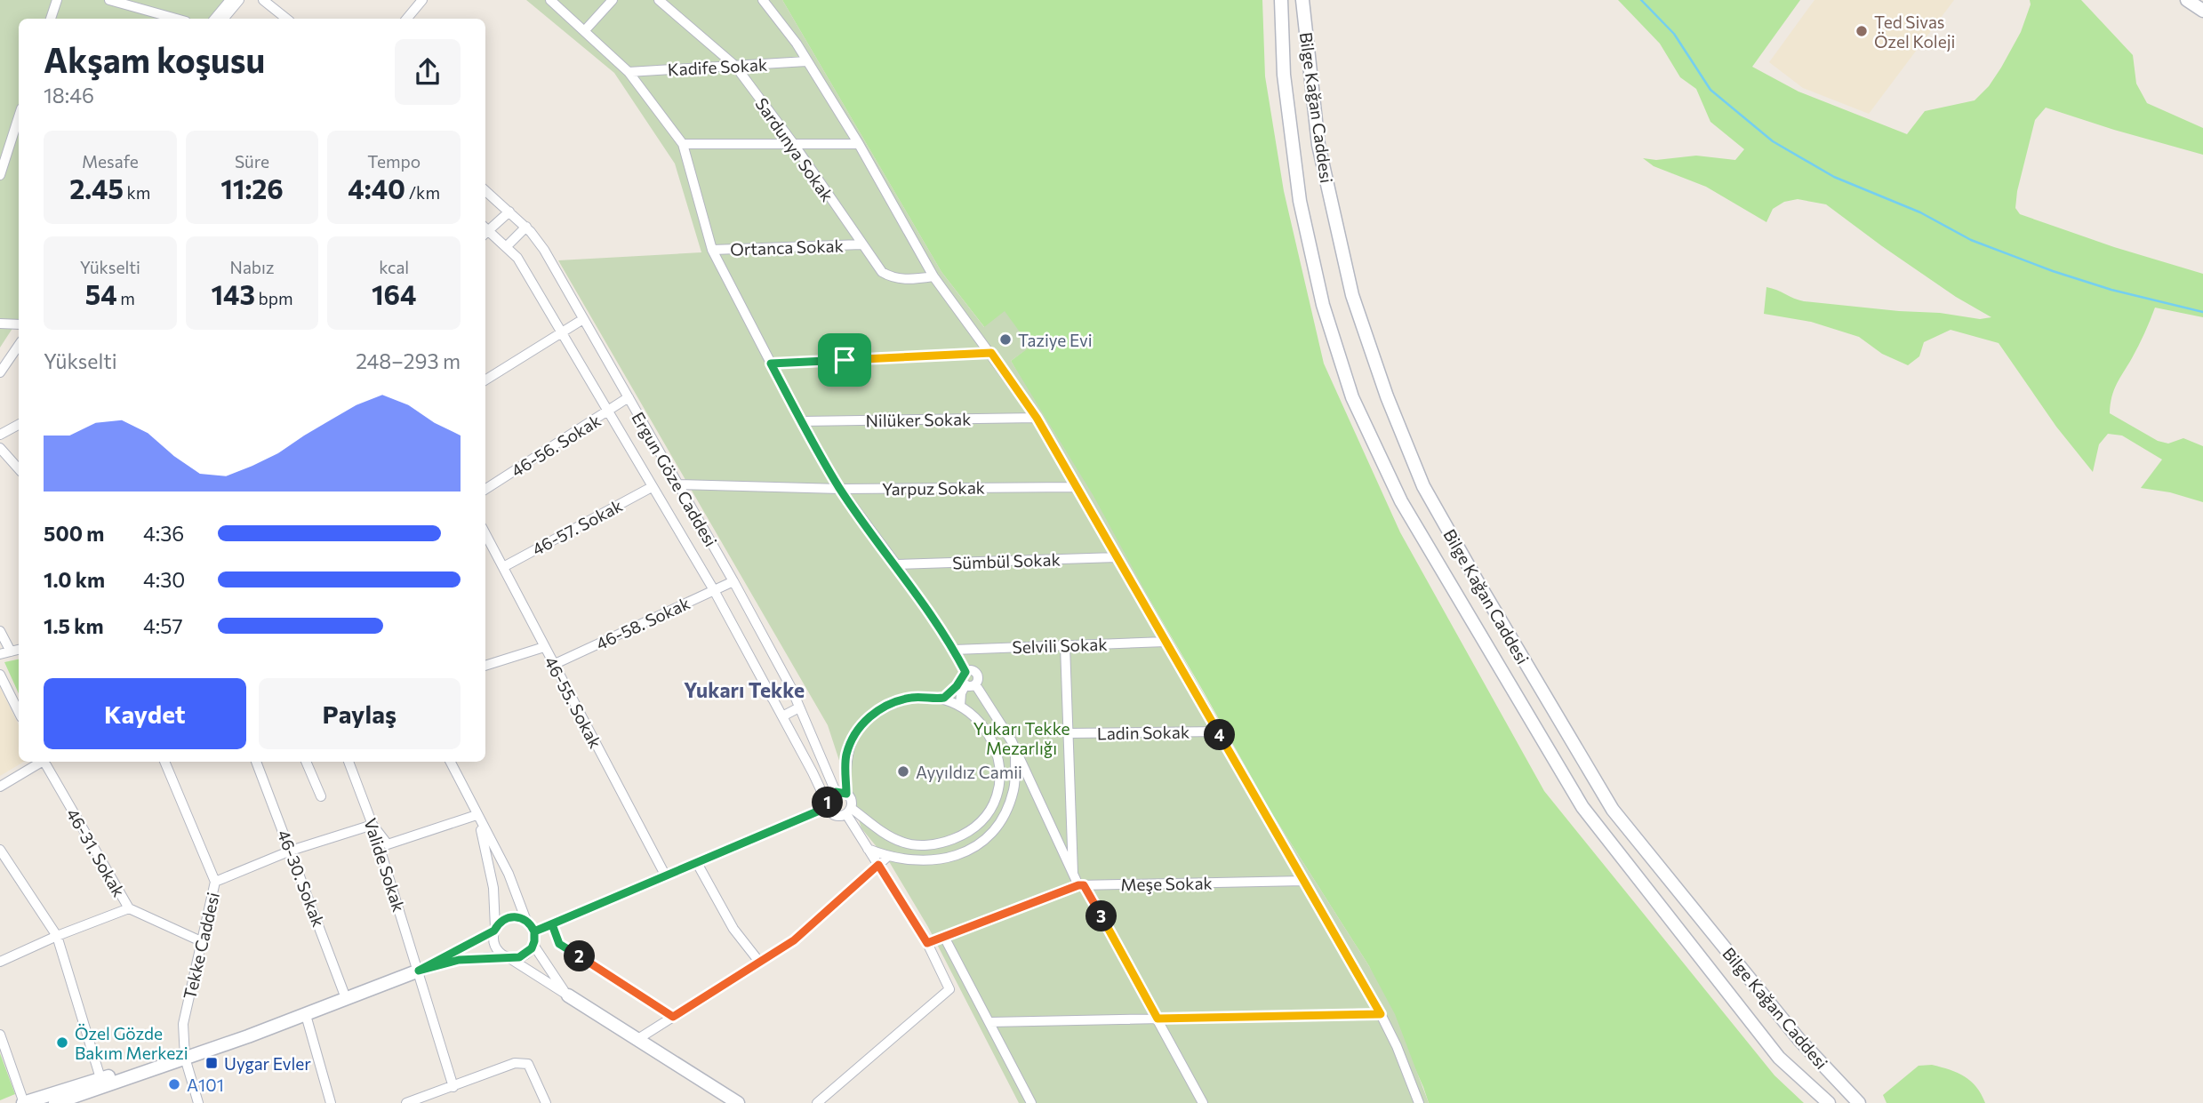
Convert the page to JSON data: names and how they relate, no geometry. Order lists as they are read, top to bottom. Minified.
{"streets":{"main road":["Bilge Kağan Caddesi"],"street":["Kadife Sokak","Sardunya Sokak","Ortanca Sokak","Nilüker Sokak","46-56. Sokak","Ergun Göze Caddesi","Yarpuz Sokak","46-57. Sokak","Sümbül Sokak","46-58. Sokak","Selvili Sokak","46-55. Sokak","Ladin Sokak","46-31. Sokak","Valide Sokak","46-30. Sokak","Meşe Sokak","Tekke Caddesi"]},"crossings":[["Kadife Sokak","Sardunya Sokak"],["Sardunya Sokak","Ortanca Sokak"],["46-56. Sokak","Ergun Göze Caddesi"],["Ergun Göze Caddesi","Yarpuz Sokak"],["Ergun Göze Caddesi","46-57. Sokak"],["Ergun Göze Caddesi","46-58. Sokak"],["46-57. Sokak","46-55. Sokak"],["46-58. Sokak","46-55. Sokak"],["46-31. Sokak","Tekke Caddesi"]],"districts":["Yukarı Tekke"],"parks":["Yukarı Tekke Mezarlığı"],"places":{"other":["Ted Sivas Özel Koleji","Taziye Evi","Ayyıldız Camii","Özel Gözde Bakım Merkezi","A101"],"transit":["Uygar Evler"]},"page":{"heading":["Akşam koşusu","18:46"],"stats":[["Mesafe","2.45 km"],["Süre","11:26"],["Tempo","4:40 /km"],["Yükselti","54 m"],["Nabız","143 bpm"],["kcal","164"]],"chart":["Yükselti","248–293 m"],"list":[{"name":"500 m","note":"4:36"},{"name":"1.0 km","note":"4:30"},{"name":"1.5 km","note":"4:57"}],"buttons":["Kaydet","Paylaş"],"pins":["4","1","3","2"]}}
